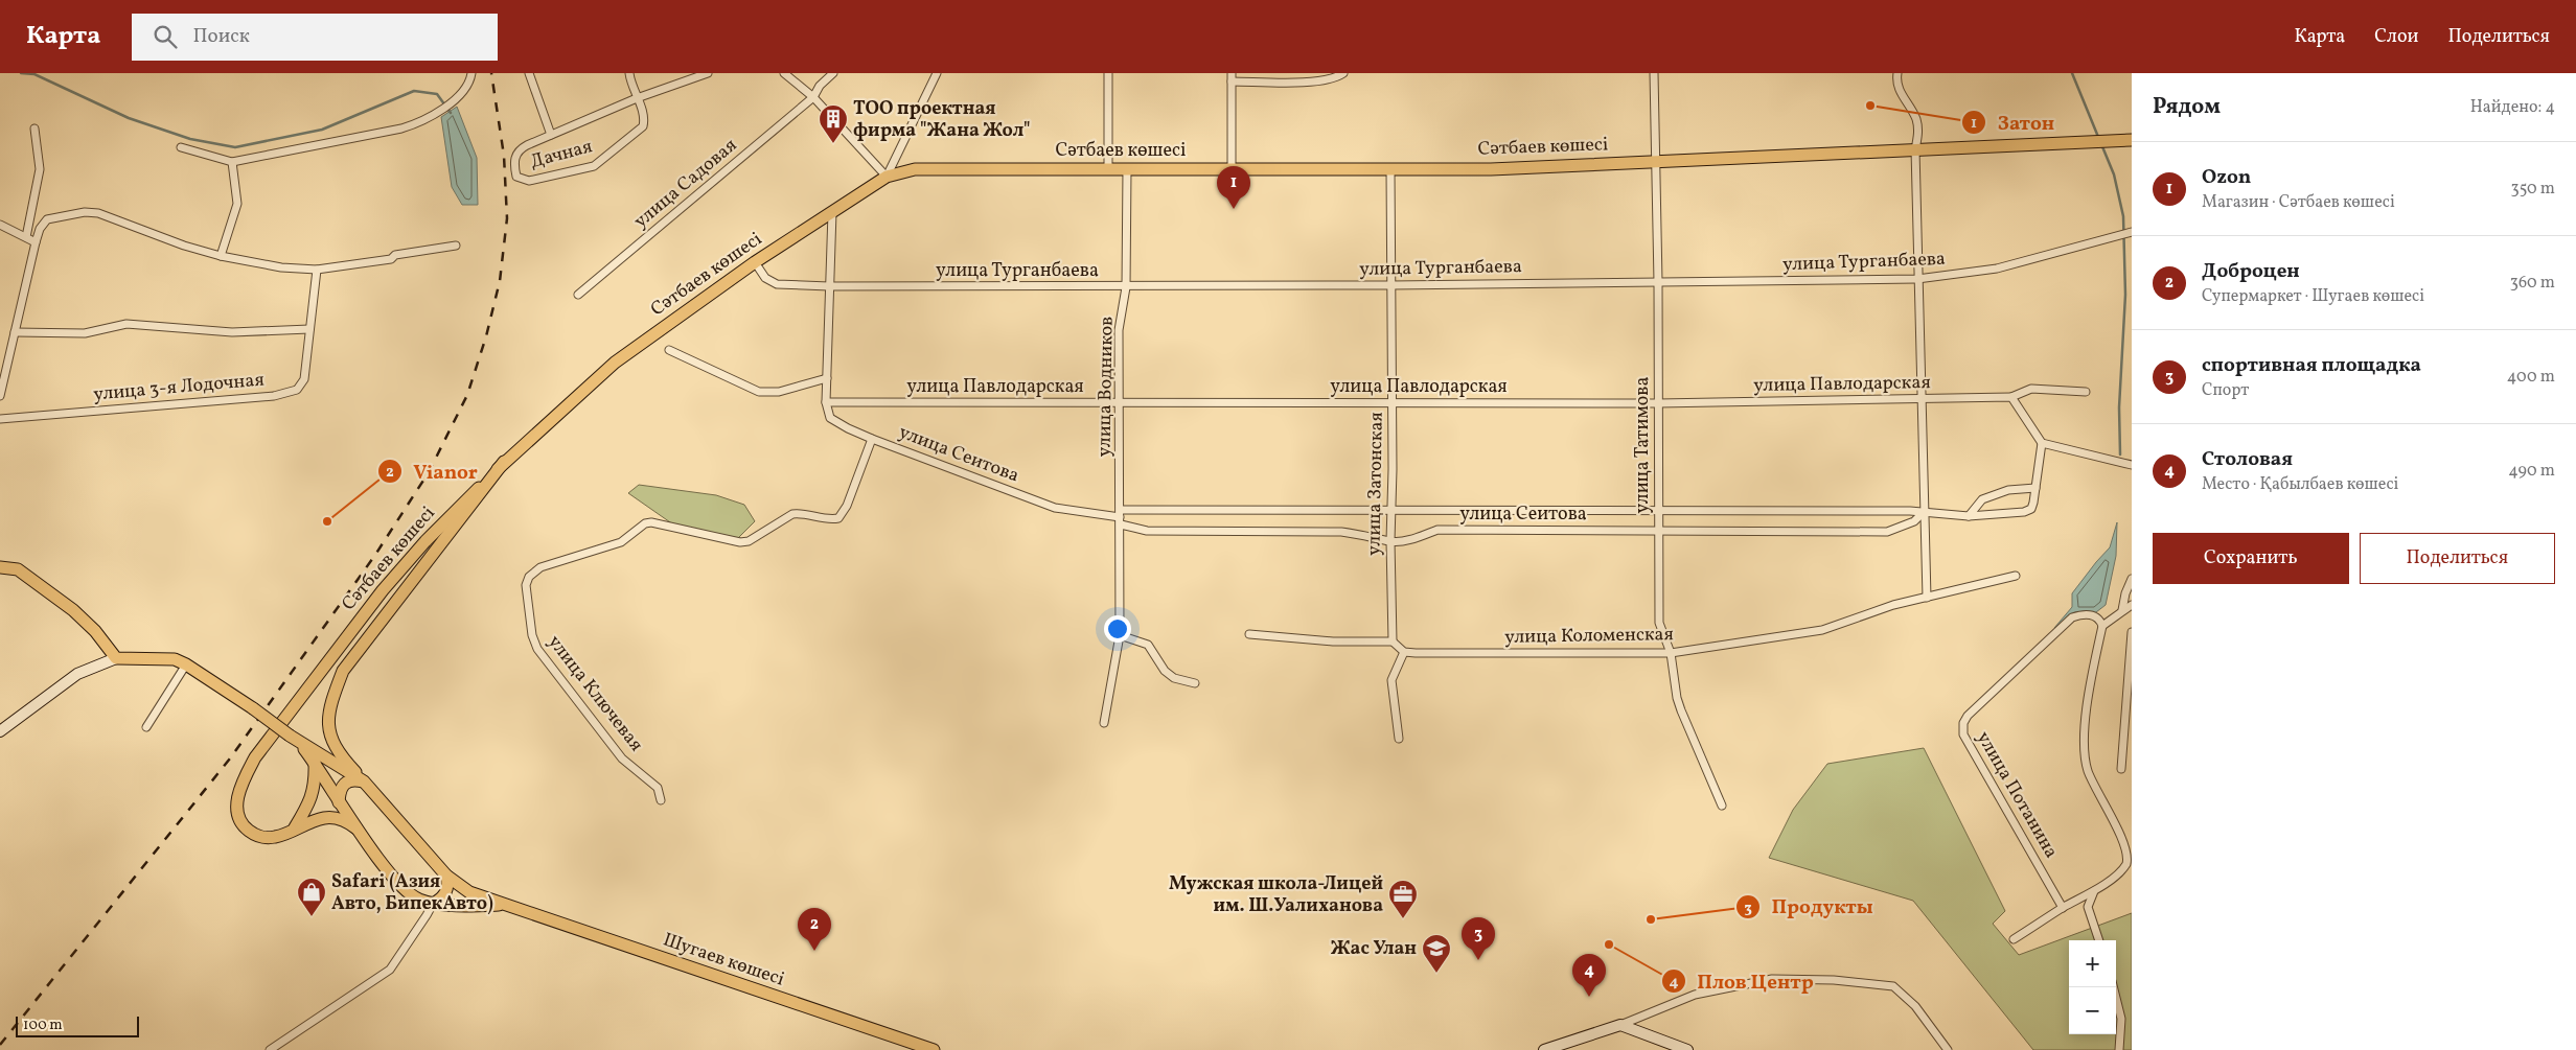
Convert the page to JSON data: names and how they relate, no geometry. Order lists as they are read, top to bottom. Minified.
{"streets":{"main road":["Сәтбаев көшесі","Шугаев көшесі"],"street":["Дачная","улица Садовая","улица Турганбаева","улица Павлодарская","улица Водников","улица 3-я Лодочная","улица Татимова","улица Сеитова","улица Затонская","улица Коломенская","улица Ключевая","улица Потанина"]},"crossings":[["Сәтбаев көшесі","улица Турганбаева"],["Сәтбаев көшесі","улица Водников"],["Сәтбаев көшесі","улица Татимова"],["Сәтбаев көшесі","улица Затонская"],["Сәтбаев көшесі","Шугаев көшесі"],["улица Турганбаева","улица Водников"],["улица Турганбаева","улица Татимова"],["улица Турганбаева","улица Затонская"],["улица Павлодарская","улица Водников"],["улица Павлодарская","улица Татимова"],["улица Павлодарская","улица Сеитова"],["улица Павлодарская","улица Затонская"],["улица Водников","улица Сеитова"],["улица Татимова","улица Сеитова"],["улица Татимова","улица Коломенская"],["улица Сеитова","улица Затонская"],["улица Сеитова","улица Ключевая"]],"places":{"other":["Затон","Vianor","Продукты","Плов Центр"],"building":["ТОО проектная фирма \"Жана Жол\""],"shop":["Safari (Азия Авто, БипекАвто)"],"office":["Мужская школа-Лицей им. Ш.Уалиханова"],"school or university":["Жас Улан"]},"scale_bar":"100 m","page":{"header":"Карта","search":"Поиск","nav":["Карта","Слои","Поделиться"],"heading":["Рядом","Найдено: 4"],"list":[{"mark":"1","name":"Ozon","note":"Магазин · Сәтбаев көшесі","value":"350 m"},{"mark":"2","name":"Доброцен","note":"Супермаркет · Шугаев көшесі","value":"360 m"},{"mark":"3","name":"спортивная площадка","note":"Спорт","value":"400 m"},{"mark":"4","name":"Столовая","note":"Место · Қабылбаев көшесі","value":"490 m"}],"pins":["1","2","3","4"],"buttons":["Сохранить","Поделиться"],"map_buttons":["+","−"],"scale":"100 m"}}
